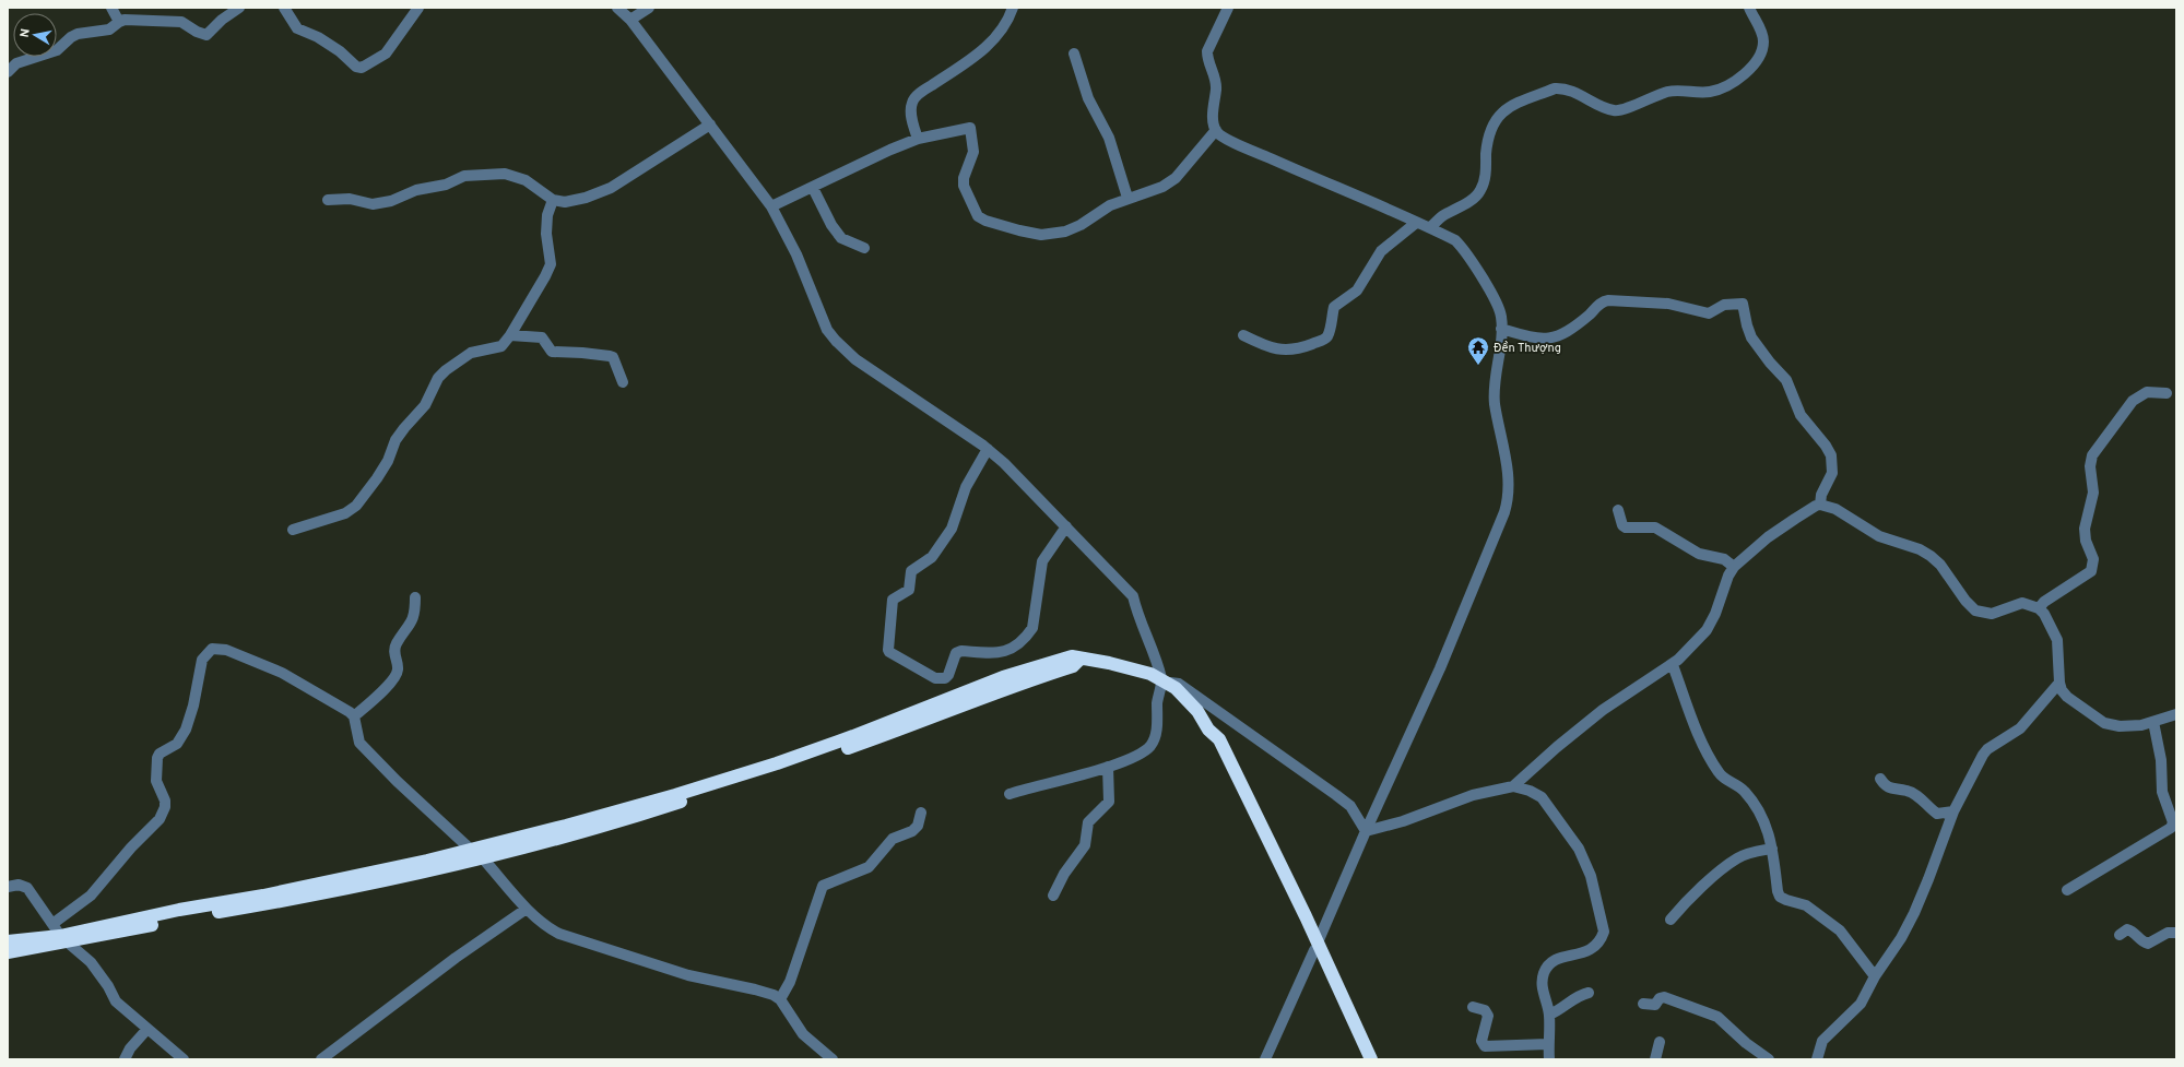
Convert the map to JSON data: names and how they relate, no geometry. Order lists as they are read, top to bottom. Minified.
{"places":{"temple":["Đền Thượng"]},"north":"left"}
